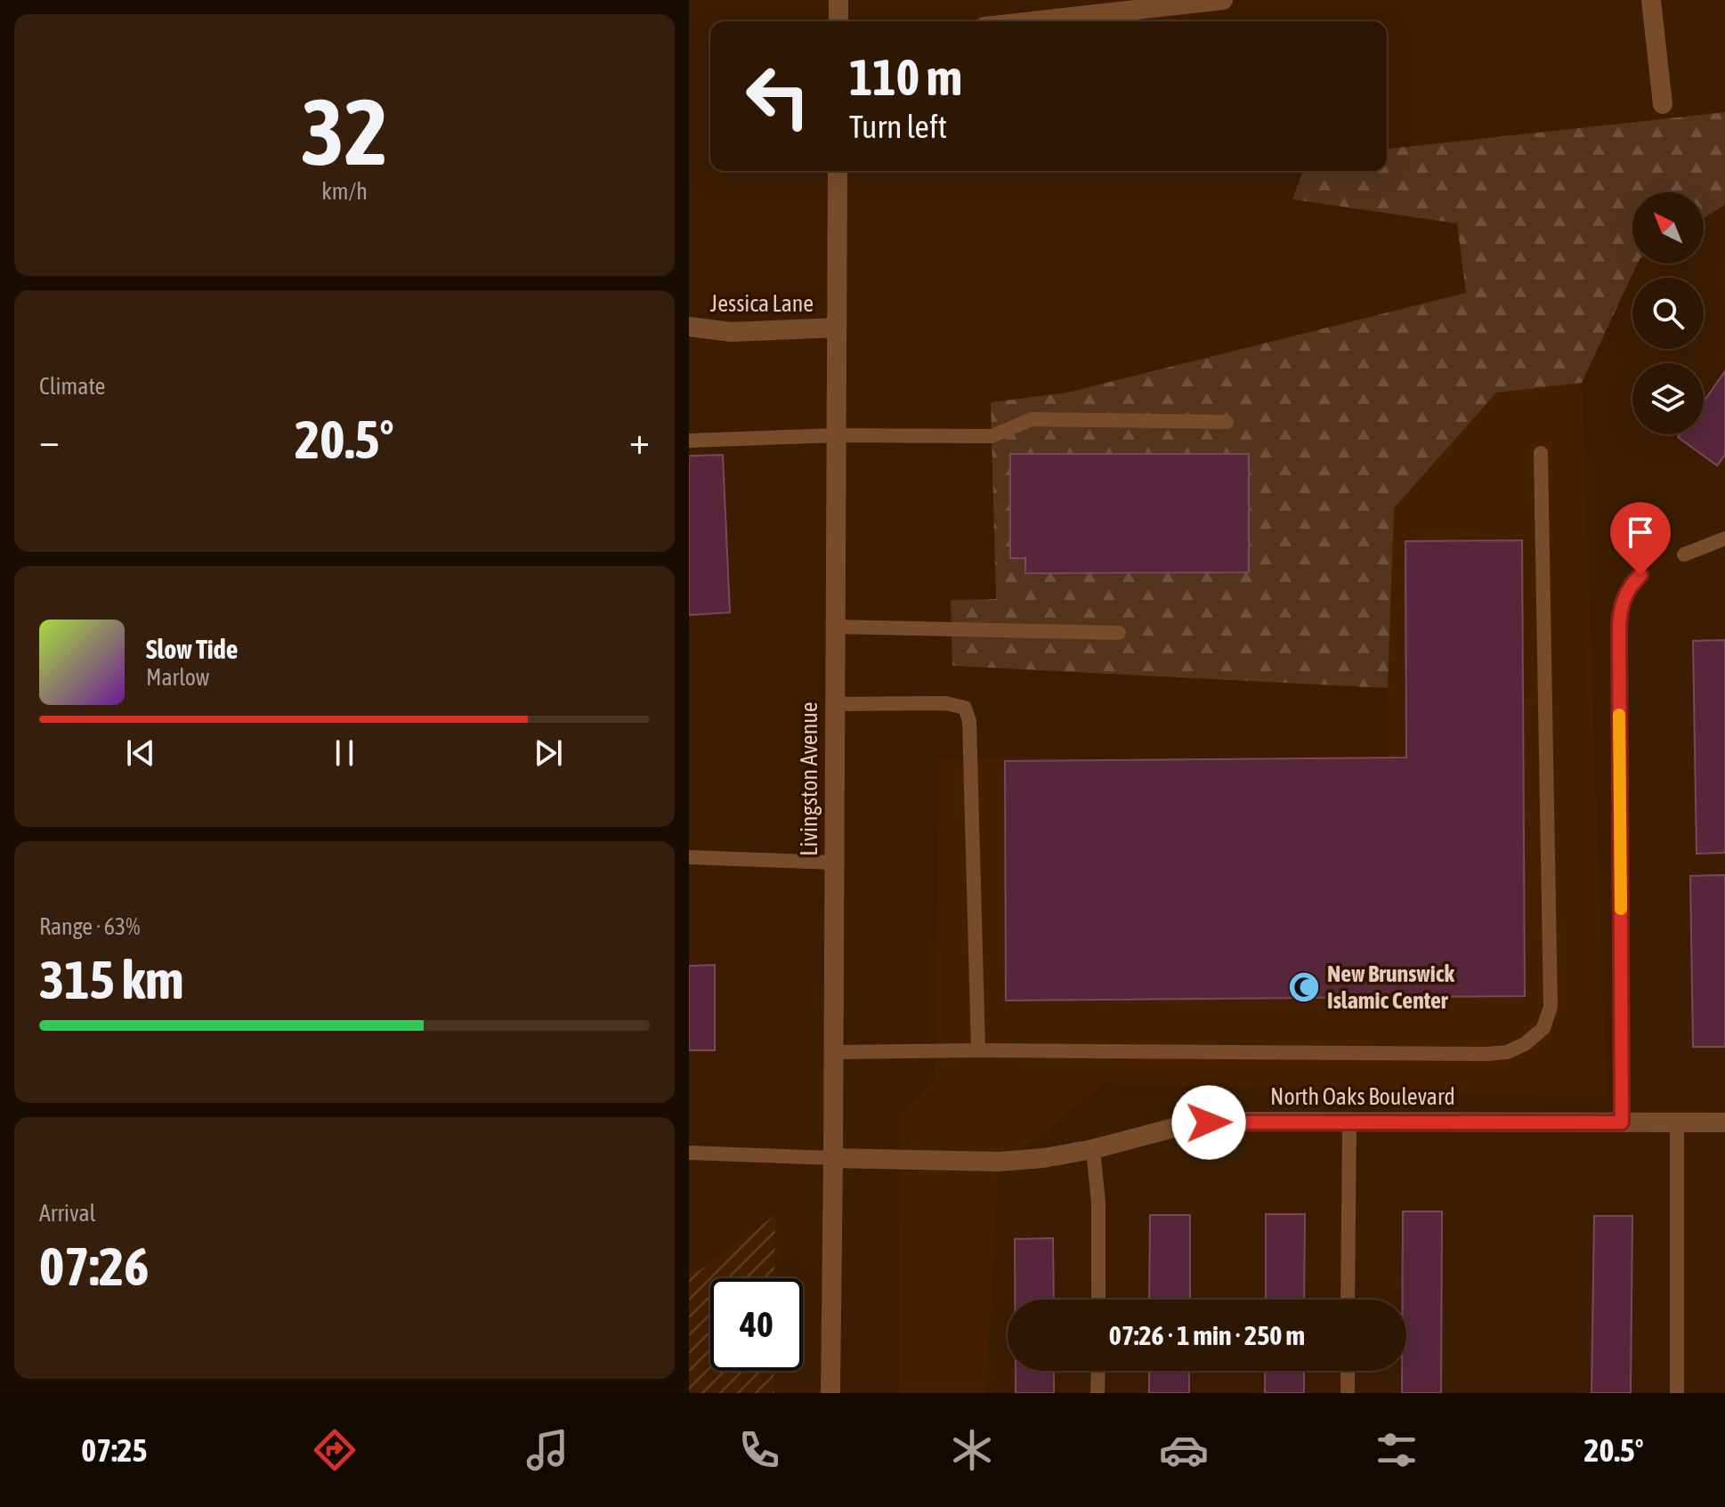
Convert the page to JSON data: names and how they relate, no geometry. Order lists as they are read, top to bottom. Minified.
{"streets":{"street":["Jessica Lane","Livingston Avenue","North Oaks Boulevard"]},"crossings":[["Jessica Lane","Livingston Avenue"],["Livingston Avenue","North Oaks Boulevard"]],"places":{"mosque":["New Brunswick Islamic Center"]},"north":"top left","page":{"tile":[["32","km/h"],"Climate",["Range · 63%","315 km"],["Arrival","07:26"]],"turn":["110 m","Turn left"],"heat":["−","20.5°","+"],"song":["Slow Tide","Marlow"],"limit":"40","trip":"07:26 · 1 min · 250 m","tabs":["07:25","20.5°"]}}
